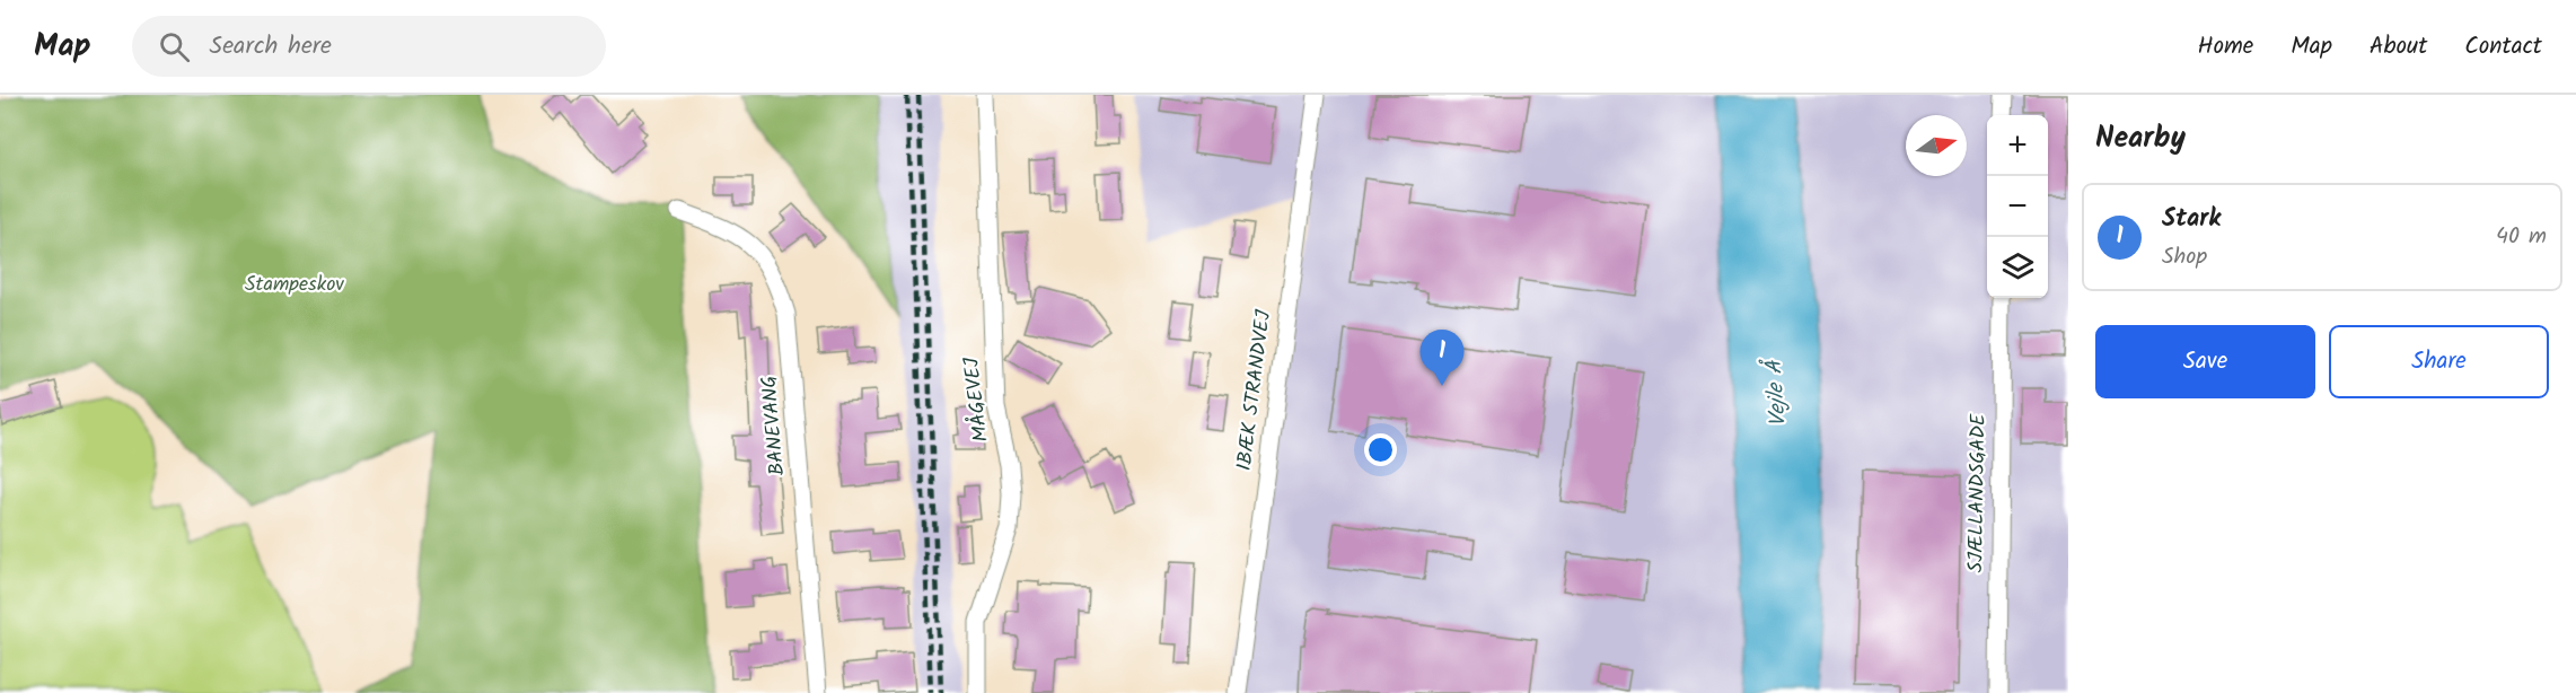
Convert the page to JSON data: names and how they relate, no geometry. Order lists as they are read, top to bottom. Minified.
{"streets":{"street":["IBÆK STRANDVEJ","MÅGEVEJ","BANEVANG","SJÆLLANDSGADE"]},"water":["Vejle Å"],"parks":["Stampeskov"],"north":"right","page":{"header":"Map","search":"Search here","nav":["Home","Map","About","Contact"],"heading":"Nearby","map_buttons":["+","−"],"list":[{"mark":"1","name":"Stark","note":"Shop","value":"40 m"}],"buttons":["Save","Share"],"pins":"1"}}
